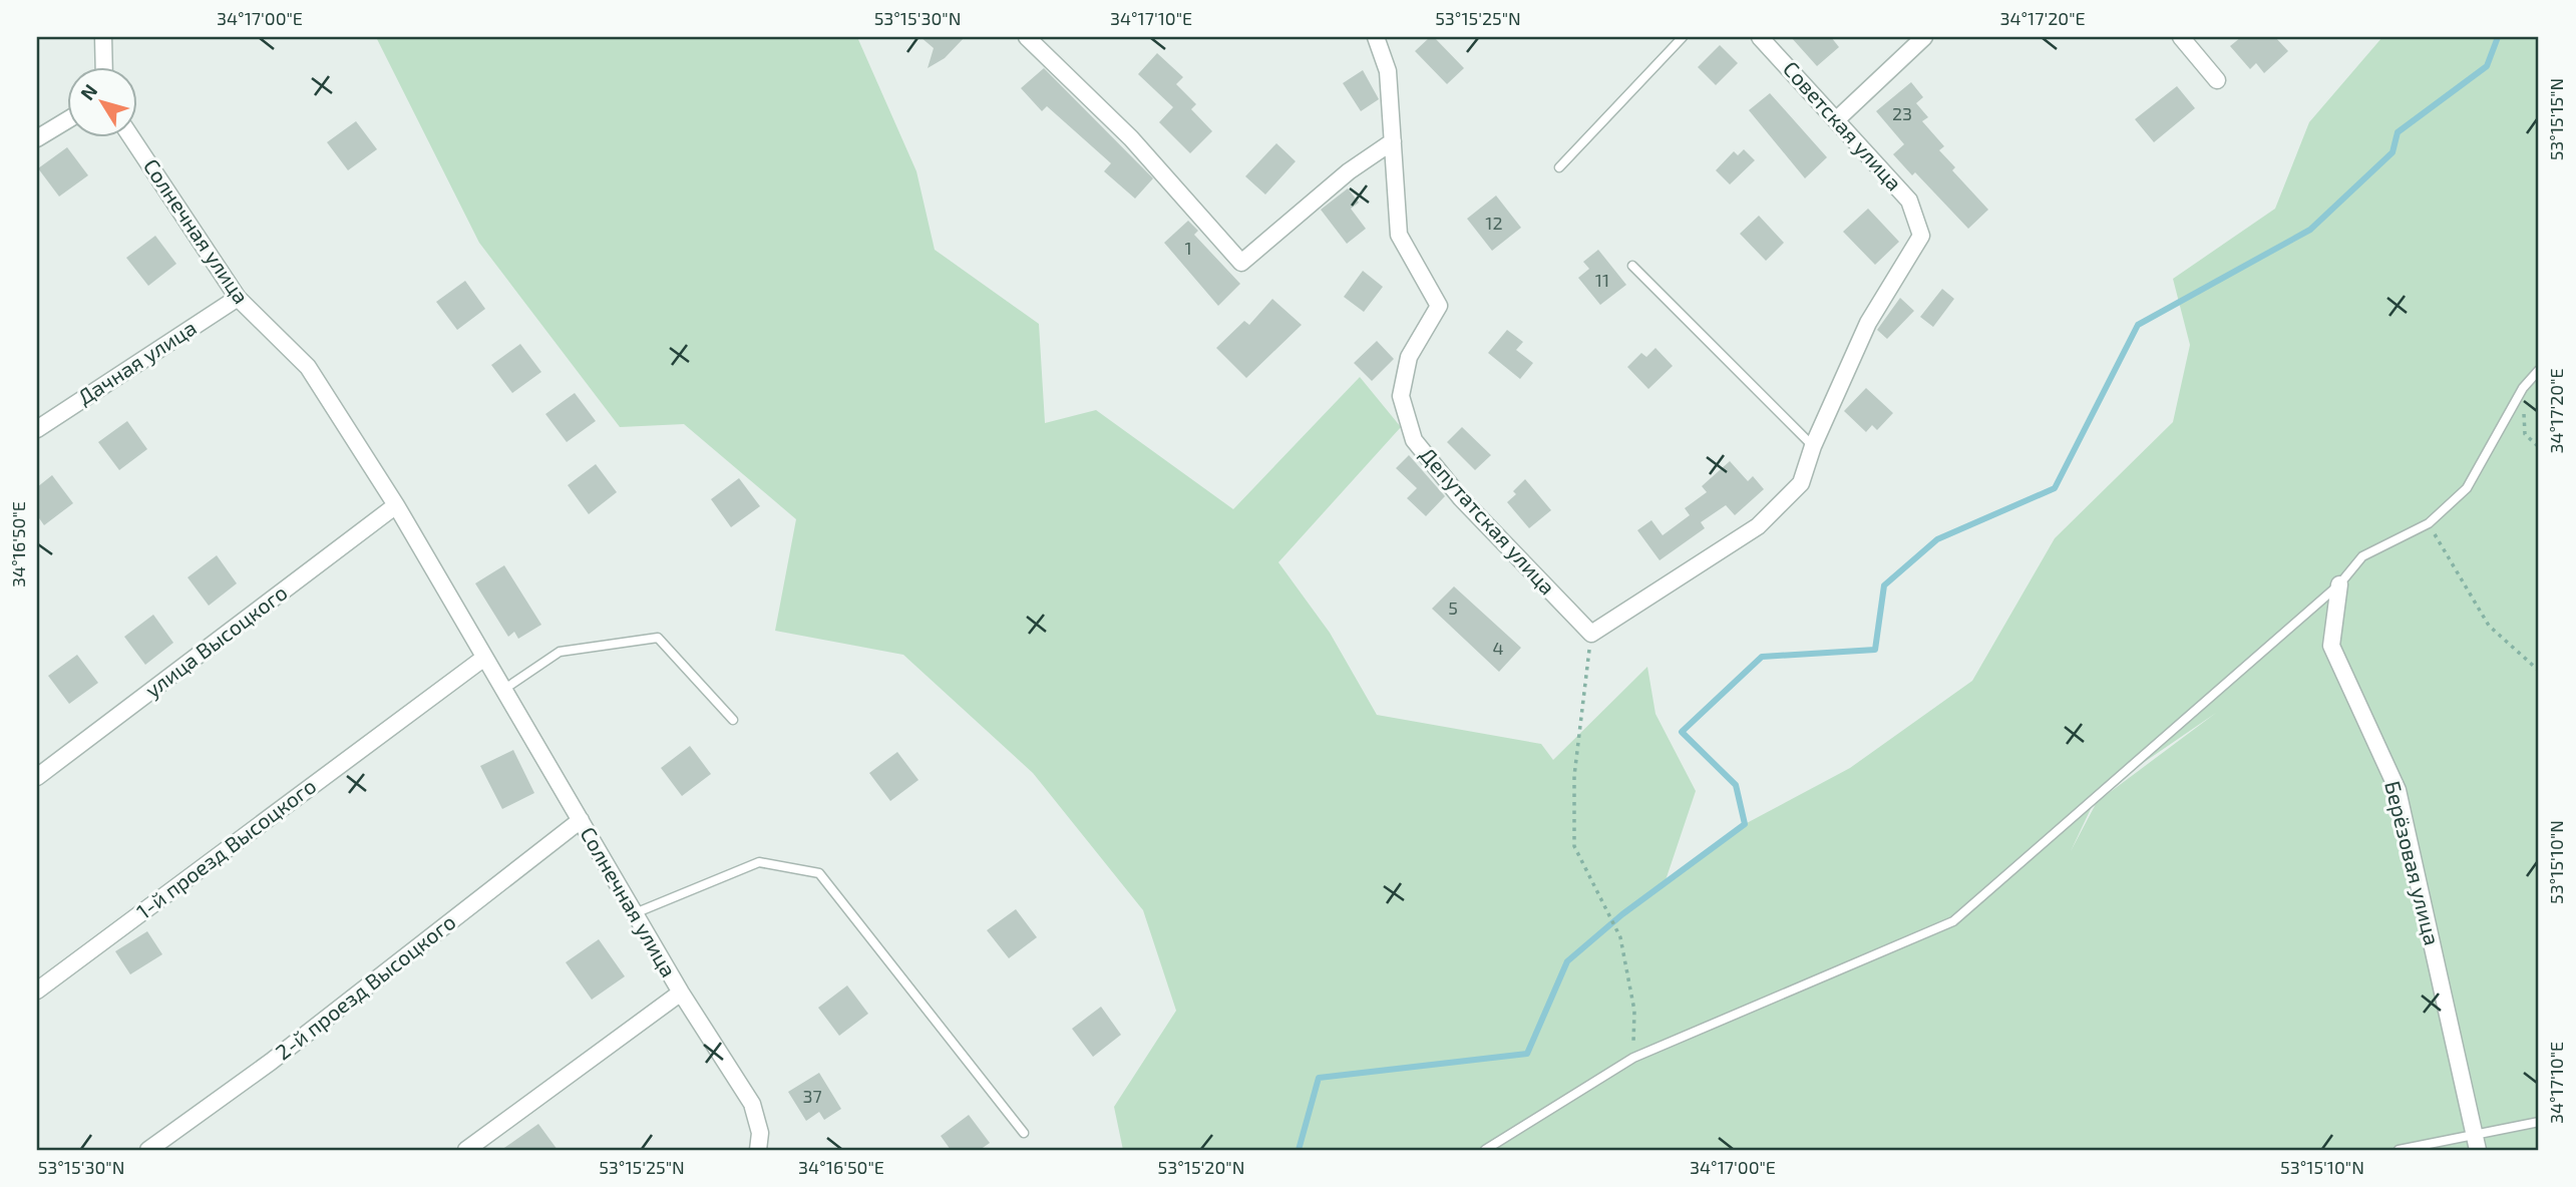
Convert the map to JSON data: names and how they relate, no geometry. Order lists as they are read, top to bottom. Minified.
{"streets":{"street":["Советская улица","Солнечная улица","Дачная улица","Депутатская улица","улица Высоцкого","1-й проезд Высоцкого","Берёзовая улица","2-й проезд Высоцкого"]},"crossings":[["Солнечная улица","Дачная улица"],["Солнечная улица","улица Высоцкого"],["Солнечная улица","1-й проезд Высоцкого"],["Солнечная улица","2-й проезд Высоцкого"]],"house_numbers":["23","12","1","11","5","4","37"],"north":"top left","coordinates":["34°17'00\"E","53°15'30\"N","34°17'10\"E","53°15'25\"N","34°17'20\"E","53°15'15\"N","34°16'50\"E","53°15'10\"N","53°15'20\"N"]}
